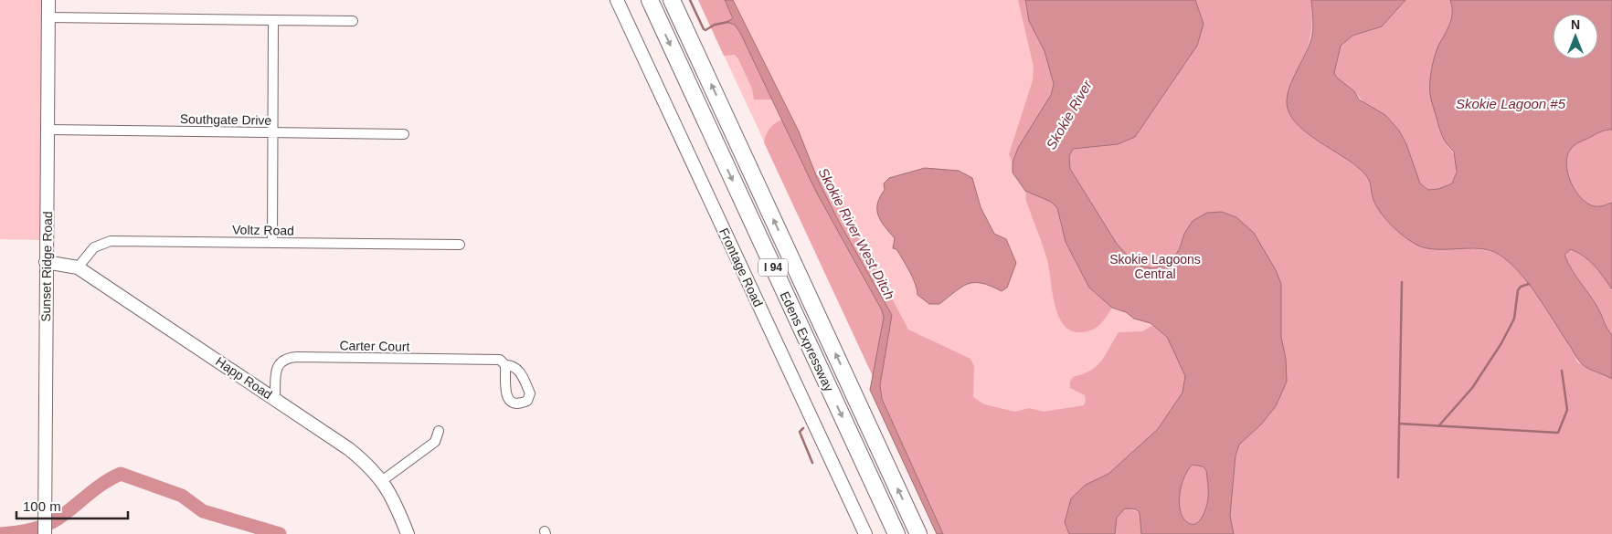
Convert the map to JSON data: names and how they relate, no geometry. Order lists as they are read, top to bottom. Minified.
{"streets":{"highway":["I 94","Edens Expressway"],"street":["Southgate Drive","Voltz Road","Sunset Ridge Road","Frontage Road","Carter Court","Happ Road"]},"crossings":[["Southgate Drive","Sunset Ridge Road"],["Voltz Road","Happ Road"],["Sunset Ridge Road","Happ Road"],["Carter Court","Happ Road"]],"water":["Skokie Lagoon #5","Skokie River","Skokie River West Ditch"],"parks":["Skokie Lagoons Central"],"scale_bar":"100 m","north":"top"}
